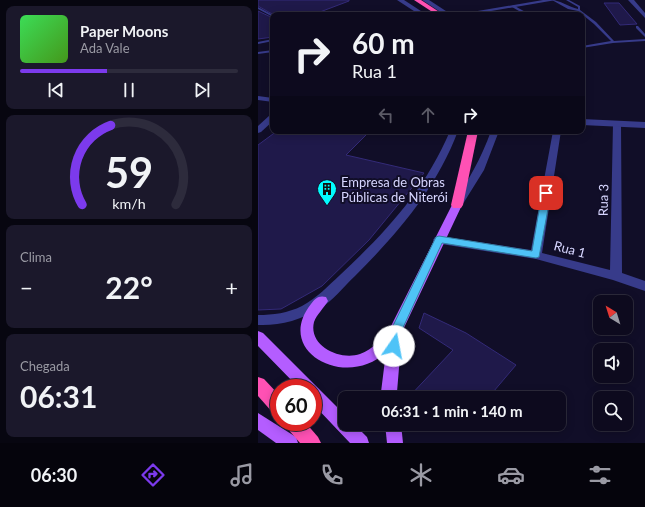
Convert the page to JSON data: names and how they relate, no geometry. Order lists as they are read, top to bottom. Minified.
{"streets":{"street":["Rua 3","Rua 1"]},"crossings":[["Rua 3","Rua 1"]],"places":{"building":["Empresa de Obras Públicas de Niterói"]},"north":"top left","page":{"turn":["60 m","Rua 1"],"song":["Paper Moons","Ada Vale"],"tile":["Clima",["Chegada","06:31"]],"heat":["−","22°","+"],"limit":"60","trip":"06:31 · 1 min · 140 m","tabs":"06:30","gauge":["59","km/h"]}}
